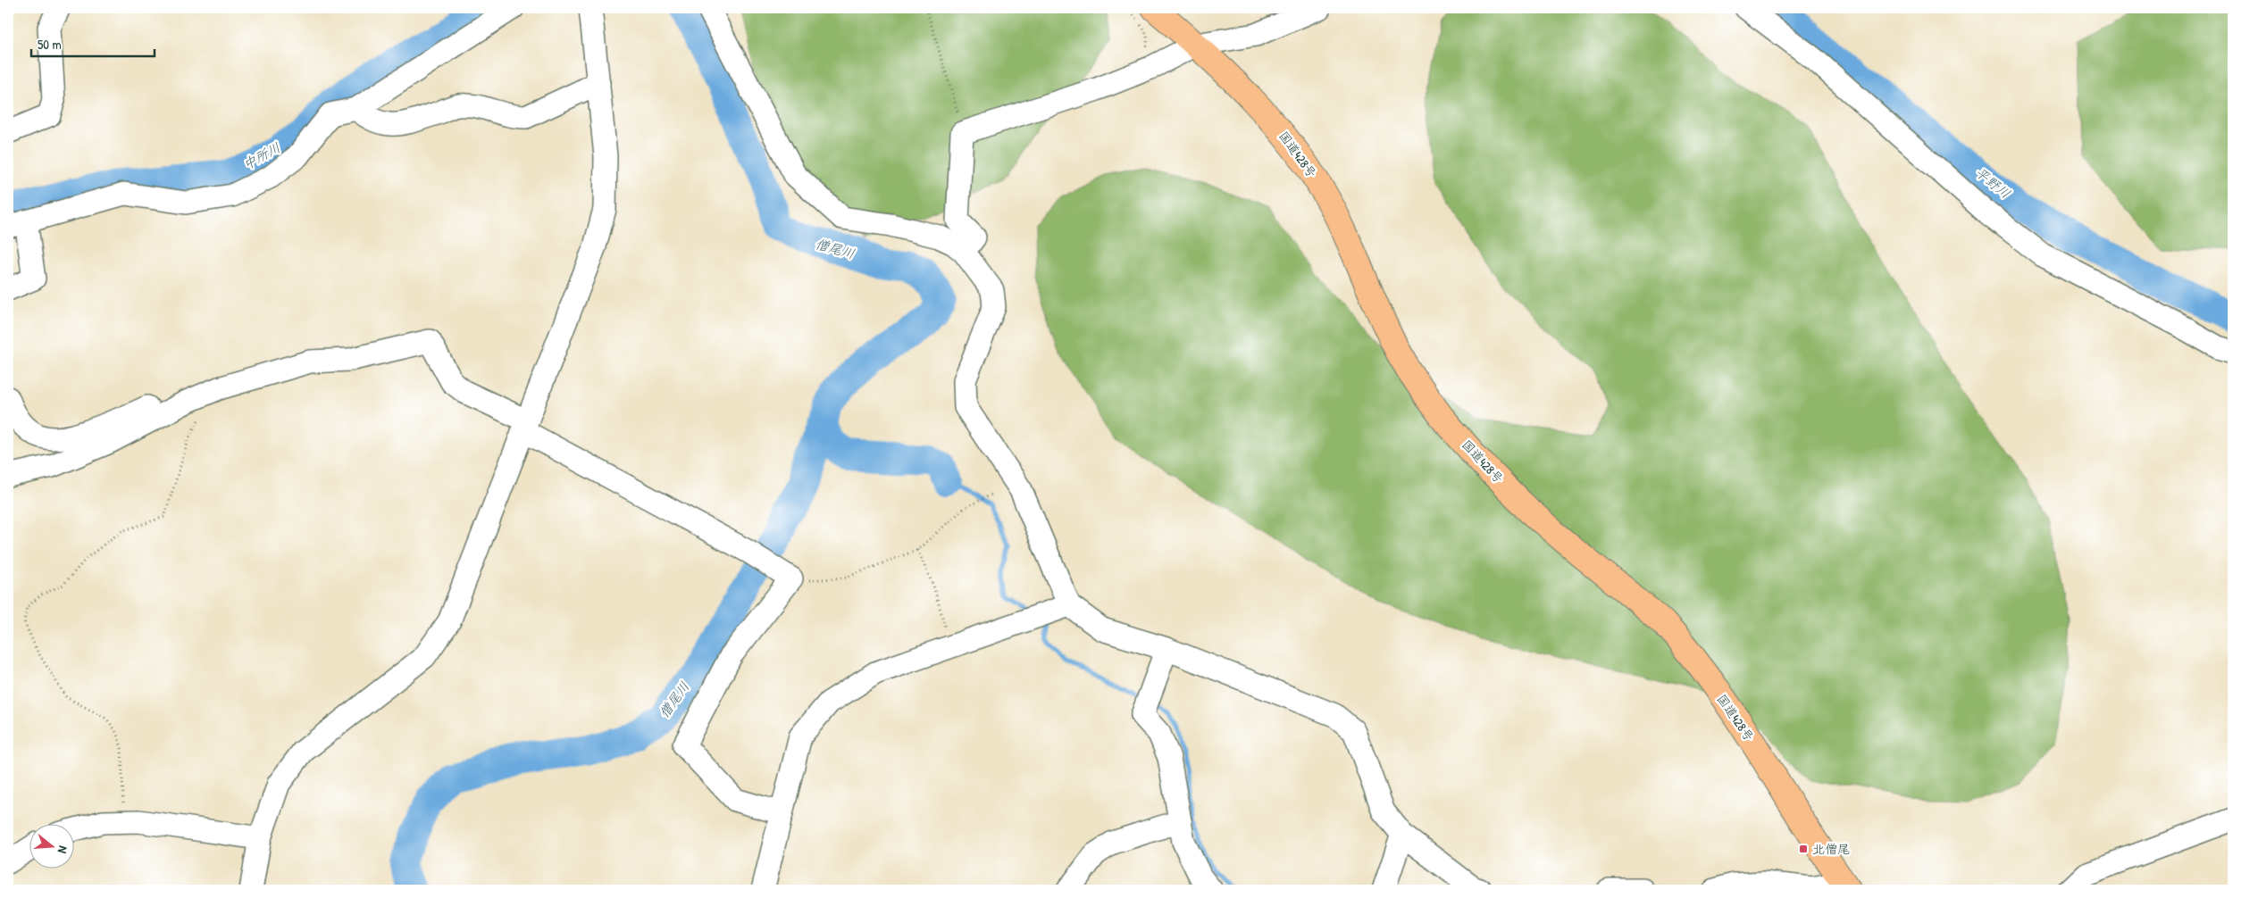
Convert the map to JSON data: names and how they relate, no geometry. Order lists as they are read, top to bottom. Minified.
{"streets":{"highway":["国道428号"]},"water":["中所川","平野川","僧尾川"],"places":{"transit":["北僧尾"]},"scale_bar":"50 m","north":"right"}
